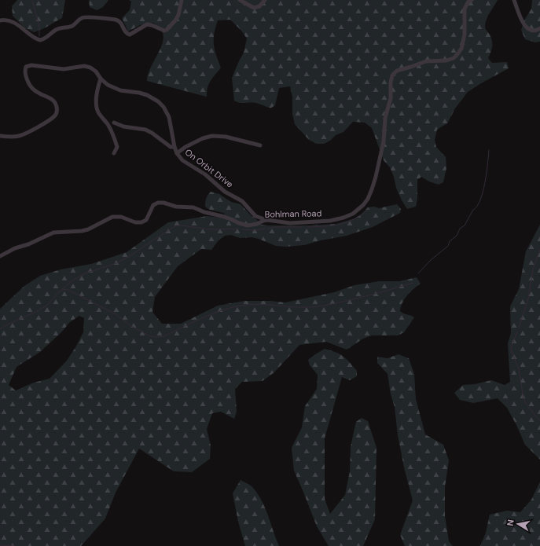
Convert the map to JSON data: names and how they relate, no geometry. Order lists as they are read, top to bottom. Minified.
{"streets":{"street":["On Orbit Drive","Bohlman Road"]},"crossings":[["On Orbit Drive","Bohlman Road"]],"north":"left"}
